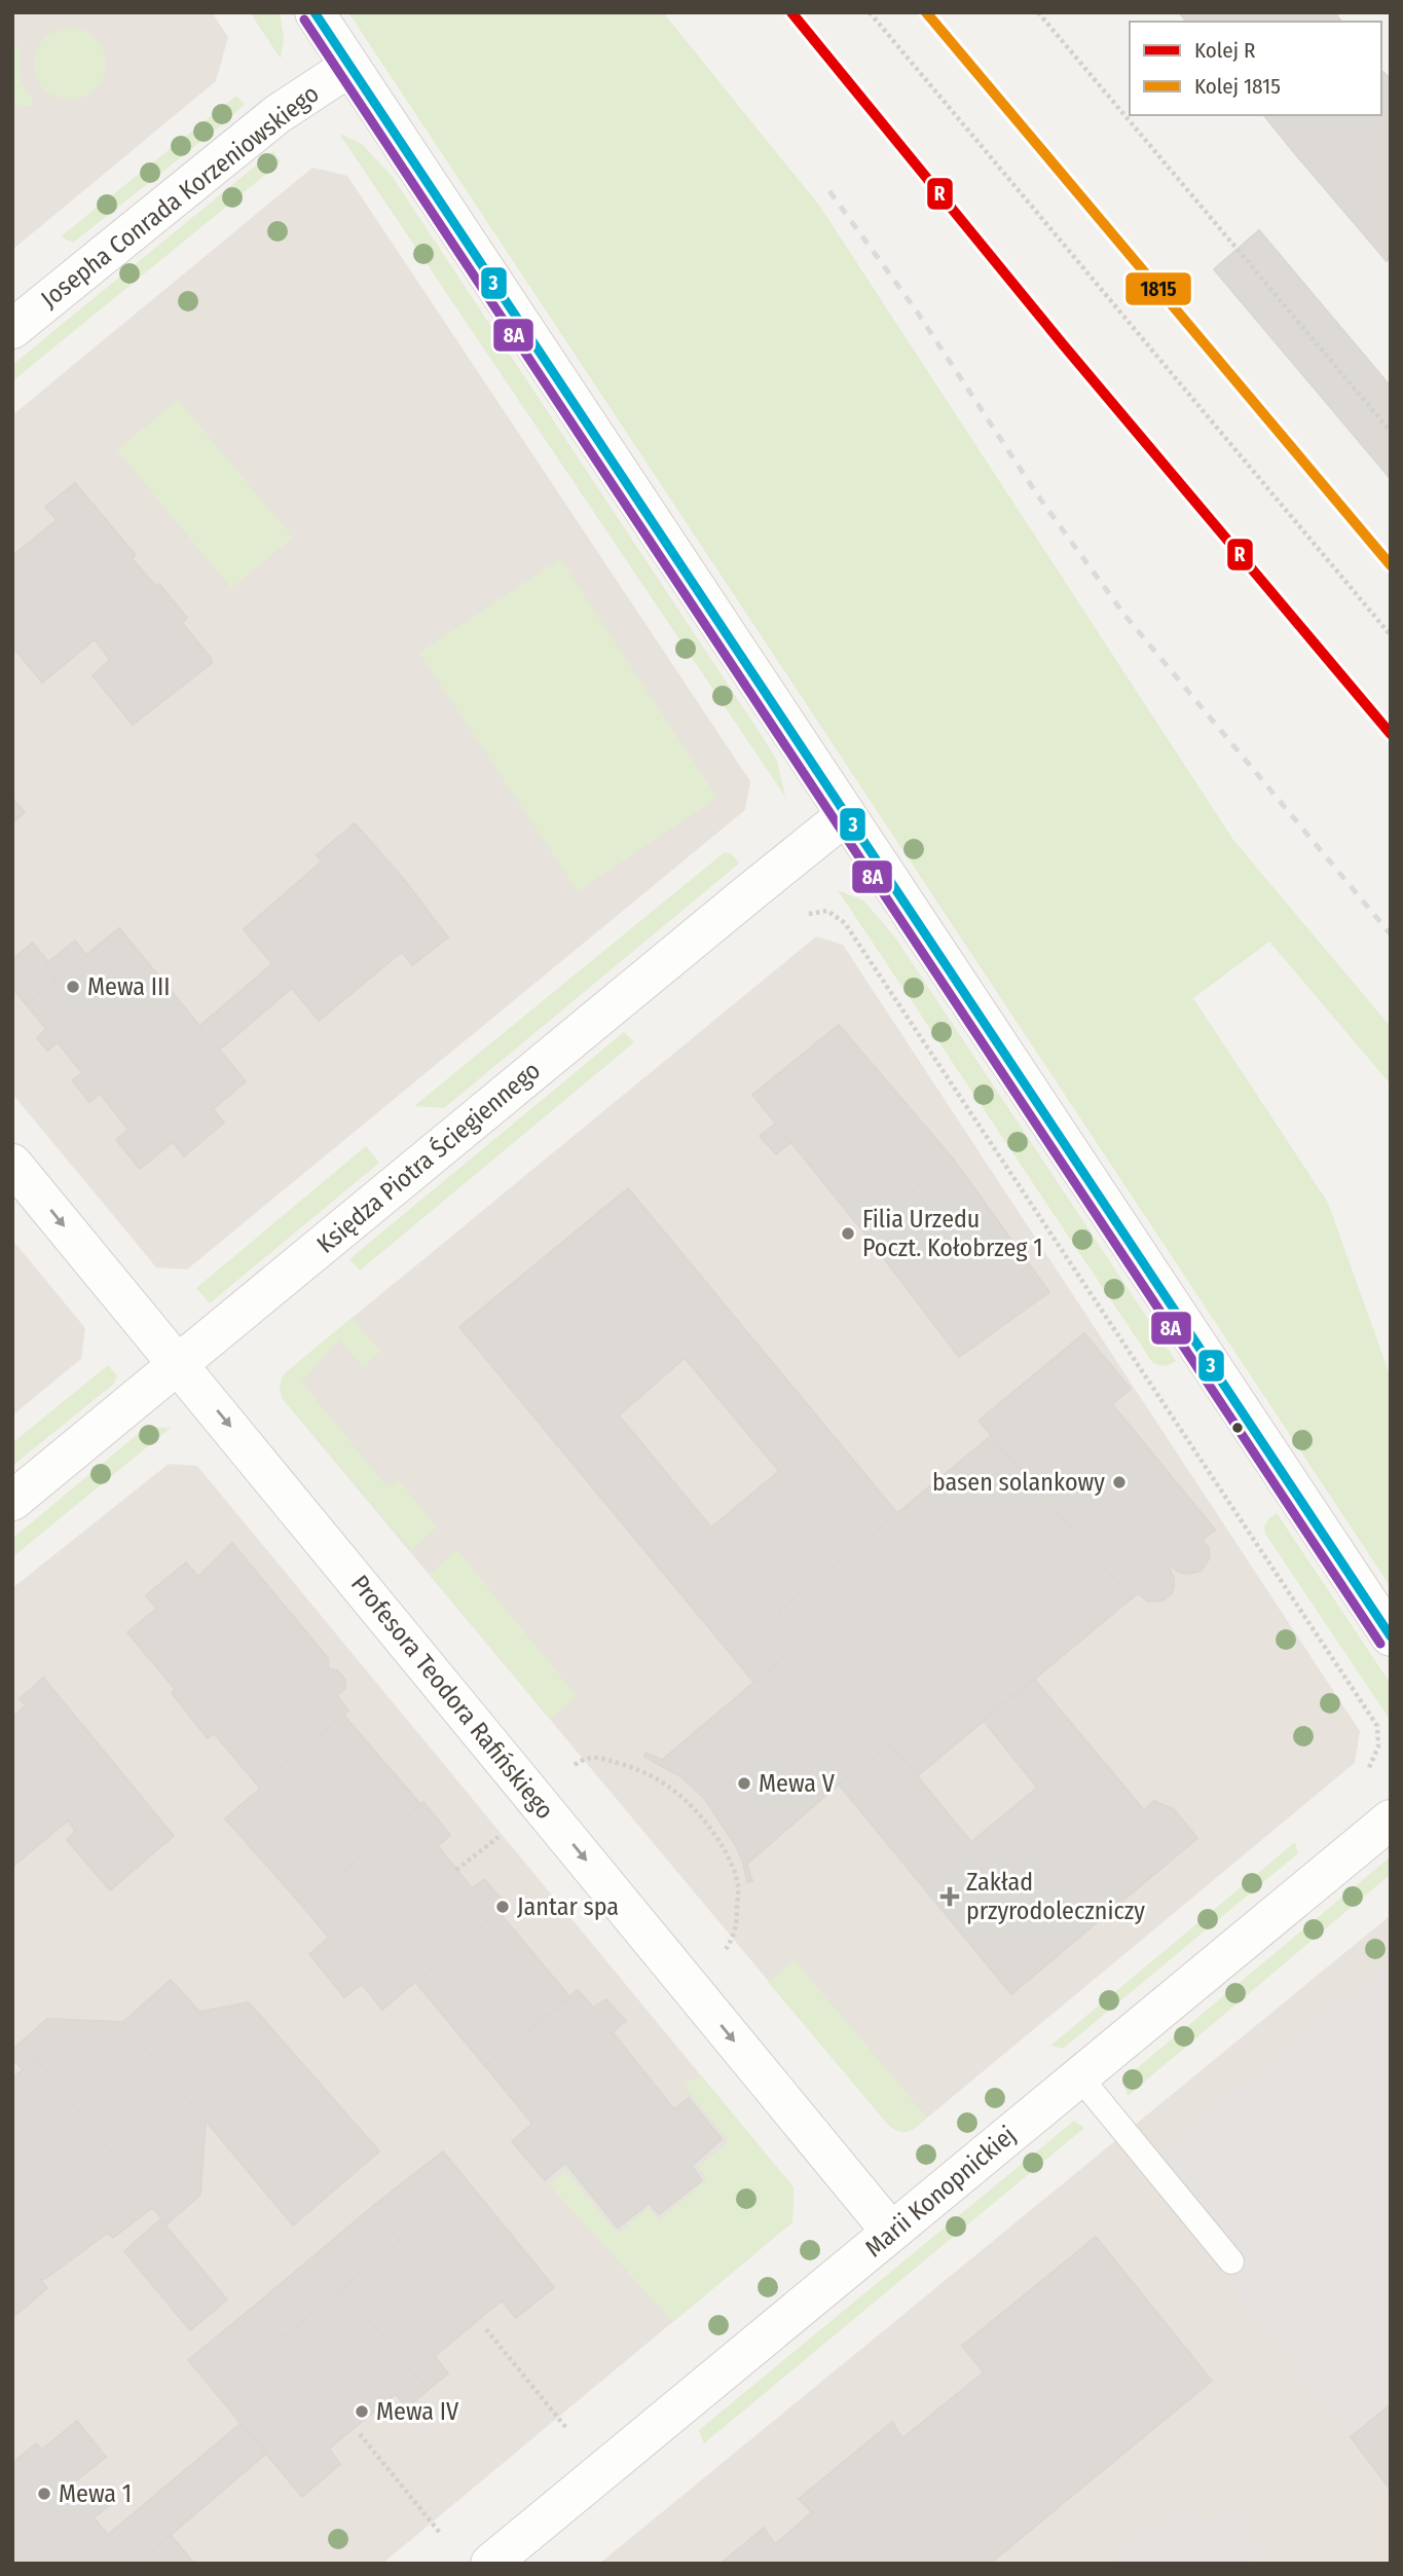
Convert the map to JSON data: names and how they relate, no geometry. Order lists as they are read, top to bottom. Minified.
{"streets":{"street":["Josepha Conrada Korzeniowskiego","Księdza Piotra Ściegiennego","Profesora Teodora Rafińskiego","Marii Konopnickiej"]},"crossings":[["Księdza Piotra Ściegiennego","Profesora Teodora Rafińskiego"],["Profesora Teodora Rafińskiego","Marii Konopnickiej"]],"one_way":["Profesora Teodora Rafińskiego"],"places":{"other":["Mewa III","Filia Urzedu Poczt. Kołobrzeg 1","basen solankowy","Mewa V","Jantar spa","Mewa IV","Mewa 1"],"health":["Zakład przyrodoleczniczy"]},"lines":["rail line R","rail line 1815","transit line 3","transit line 8A"],"legend":["Kolej R","Kolej 1815"]}
